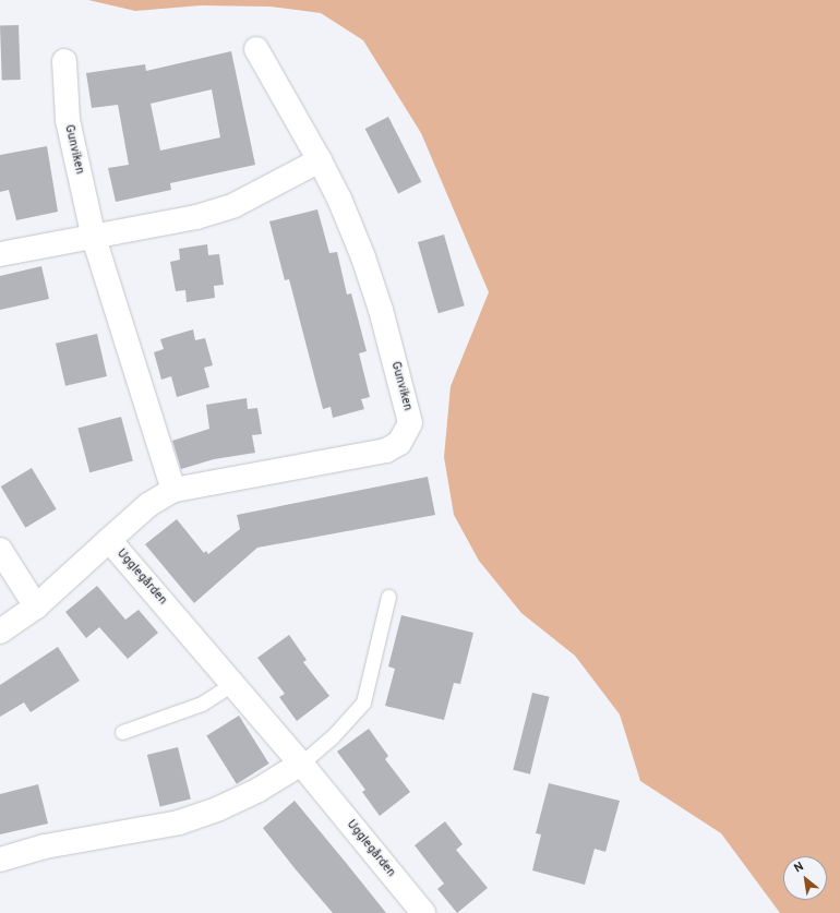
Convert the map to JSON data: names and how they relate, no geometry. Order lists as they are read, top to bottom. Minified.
{"streets":{"street":["Gunviken","Ugglegården"]},"crossings":[["Gunviken","Ugglegården"]],"north":"top left"}
